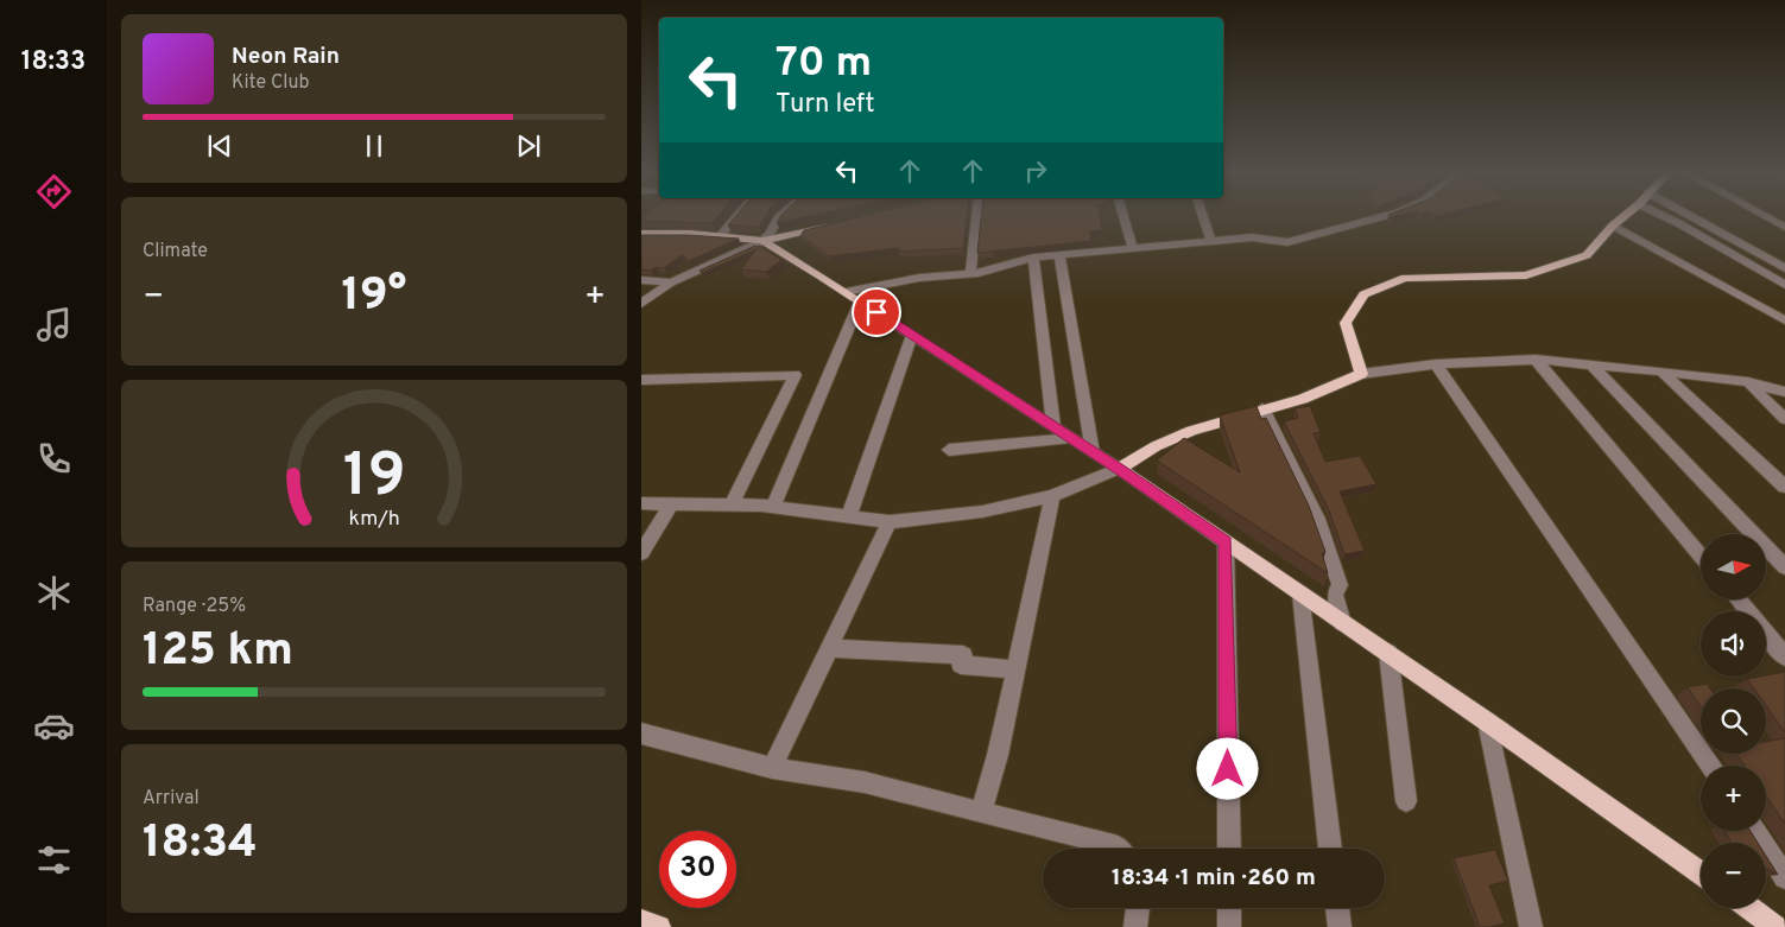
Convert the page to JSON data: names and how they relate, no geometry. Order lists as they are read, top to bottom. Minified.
{"north":"right","page":{"tabs":"18:33","turn":["70 m","Turn left"],"song":["Neon Rain","Kite Club"],"tile":["Climate",["Range · 25%","125 km"],["Arrival","18:34"]],"heat":["−","19°","+"],"map_buttons":["+","−"],"limit":"30","trip":"18:34 · 1 min · 260 m","gauge":["19","km/h"]}}
